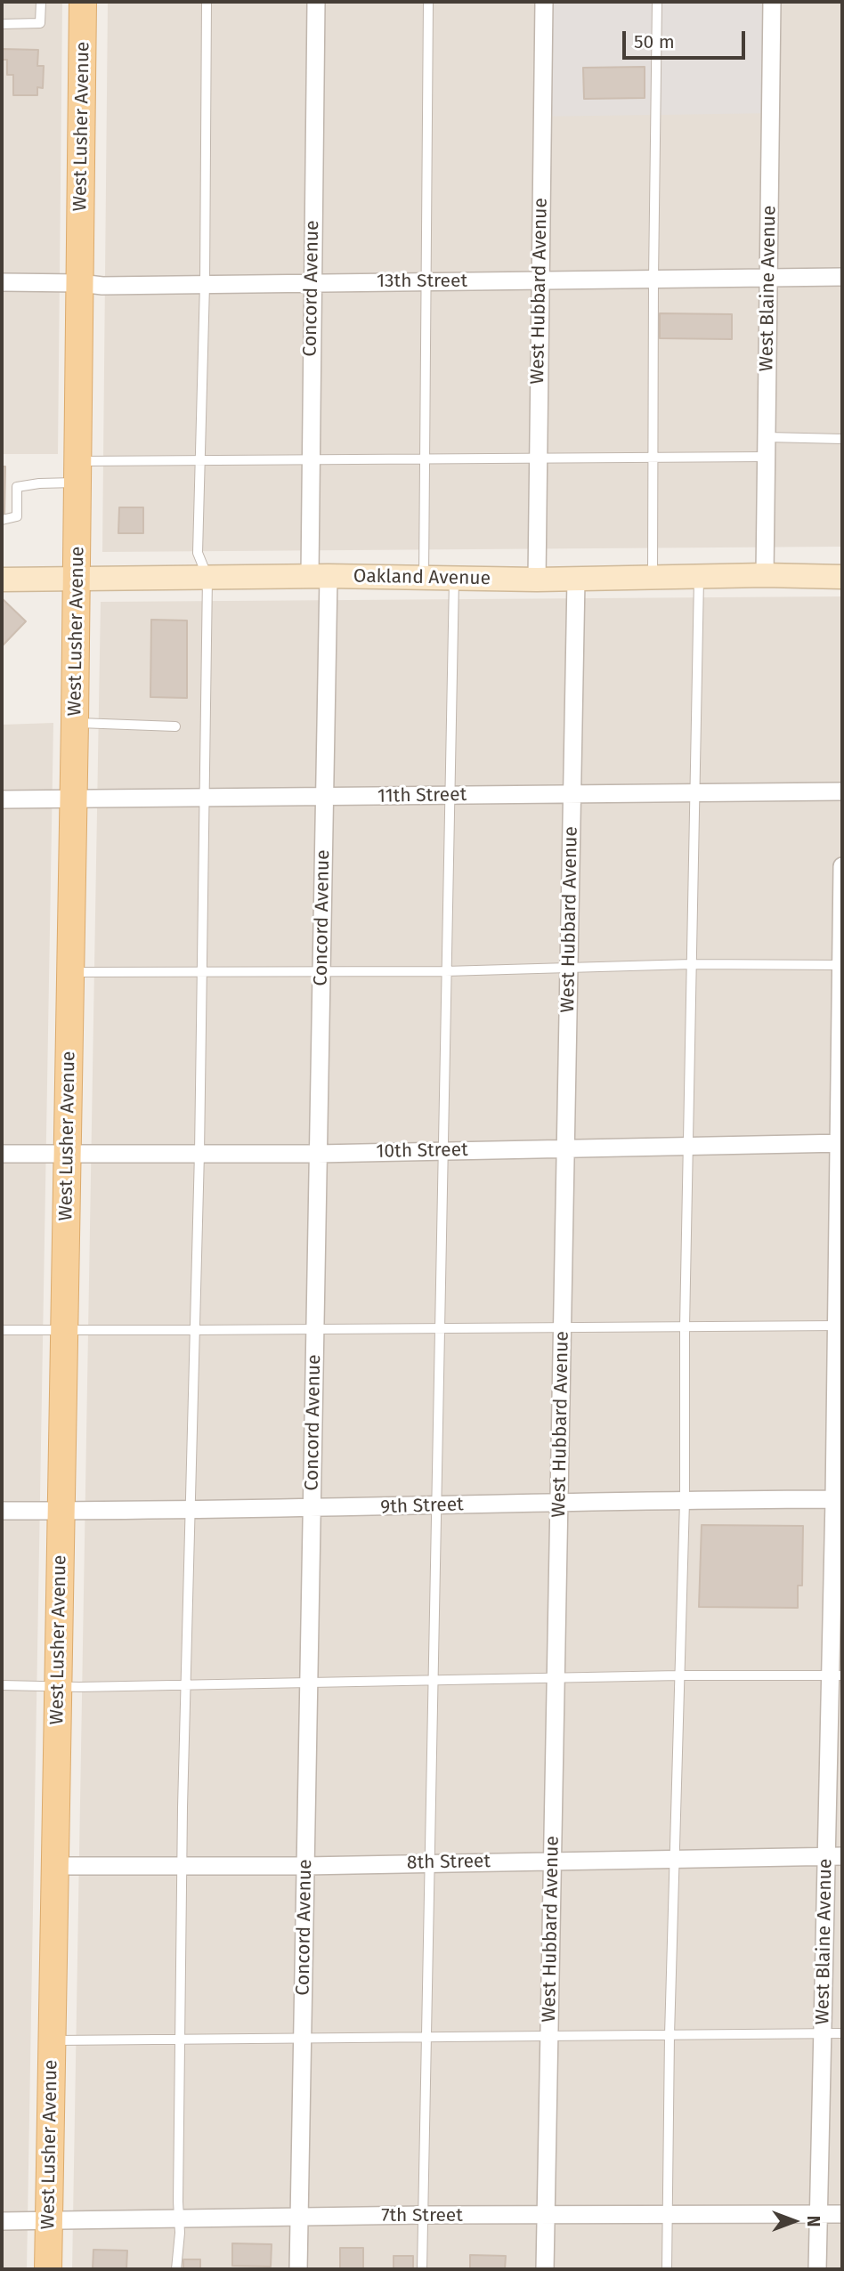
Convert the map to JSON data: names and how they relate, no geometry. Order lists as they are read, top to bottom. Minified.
{"streets":{"main road":["West Lusher Avenue"],"street":["13th Street","Concord Avenue","West Blaine Avenue","West Hubbard Avenue","Oakland Avenue","11th Street","10th Street","9th Street","8th Street","7th Street"]},"crossings":[["West Lusher Avenue","13th Street"],["West Lusher Avenue","Oakland Avenue"],["West Lusher Avenue","11th Street"],["West Lusher Avenue","10th Street"],["West Lusher Avenue","9th Street"],["West Lusher Avenue","8th Street"],["West Lusher Avenue","7th Street"],["13th Street","Concord Avenue"],["13th Street","West Blaine Avenue"],["13th Street","West Hubbard Avenue"],["Concord Avenue","Oakland Avenue"],["Concord Avenue","11th Street"],["Concord Avenue","10th Street"],["Concord Avenue","9th Street"],["Concord Avenue","8th Street"],["Concord Avenue","7th Street"],["West Blaine Avenue","Oakland Avenue"],["West Blaine Avenue","10th Street"],["West Blaine Avenue","9th Street"],["West Blaine Avenue","8th Street"],["West Blaine Avenue","7th Street"],["West Hubbard Avenue","Oakland Avenue"],["West Hubbard Avenue","11th Street"],["West Hubbard Avenue","10th Street"],["West Hubbard Avenue","9th Street"],["West Hubbard Avenue","8th Street"],["West Hubbard Avenue","7th Street"]],"scale_bar":"50 m","north":"right"}
